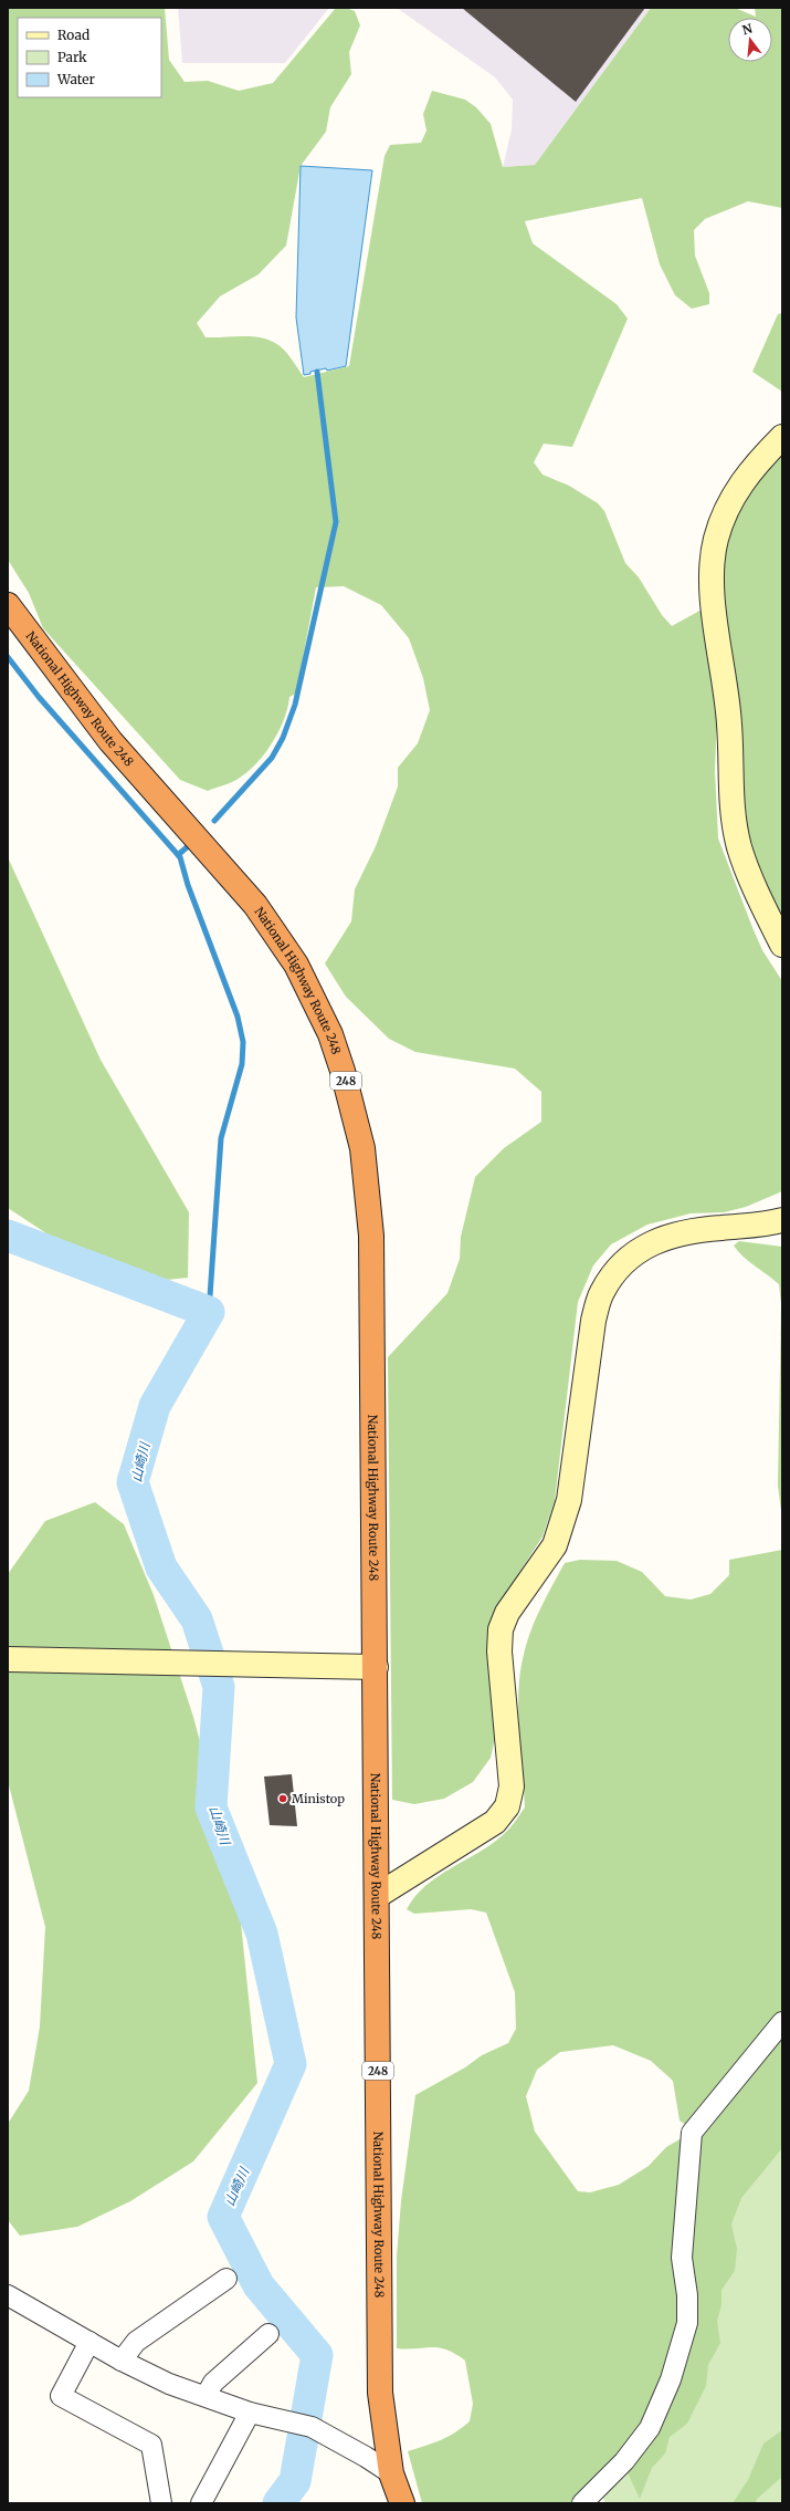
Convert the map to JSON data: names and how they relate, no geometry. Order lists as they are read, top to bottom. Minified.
{"streets":{"highway":["National Highway Route 248","248"]},"water":["山崎川"],"places":["Ministop"],"legend":["Road","Park","Water"],"north":"top"}
